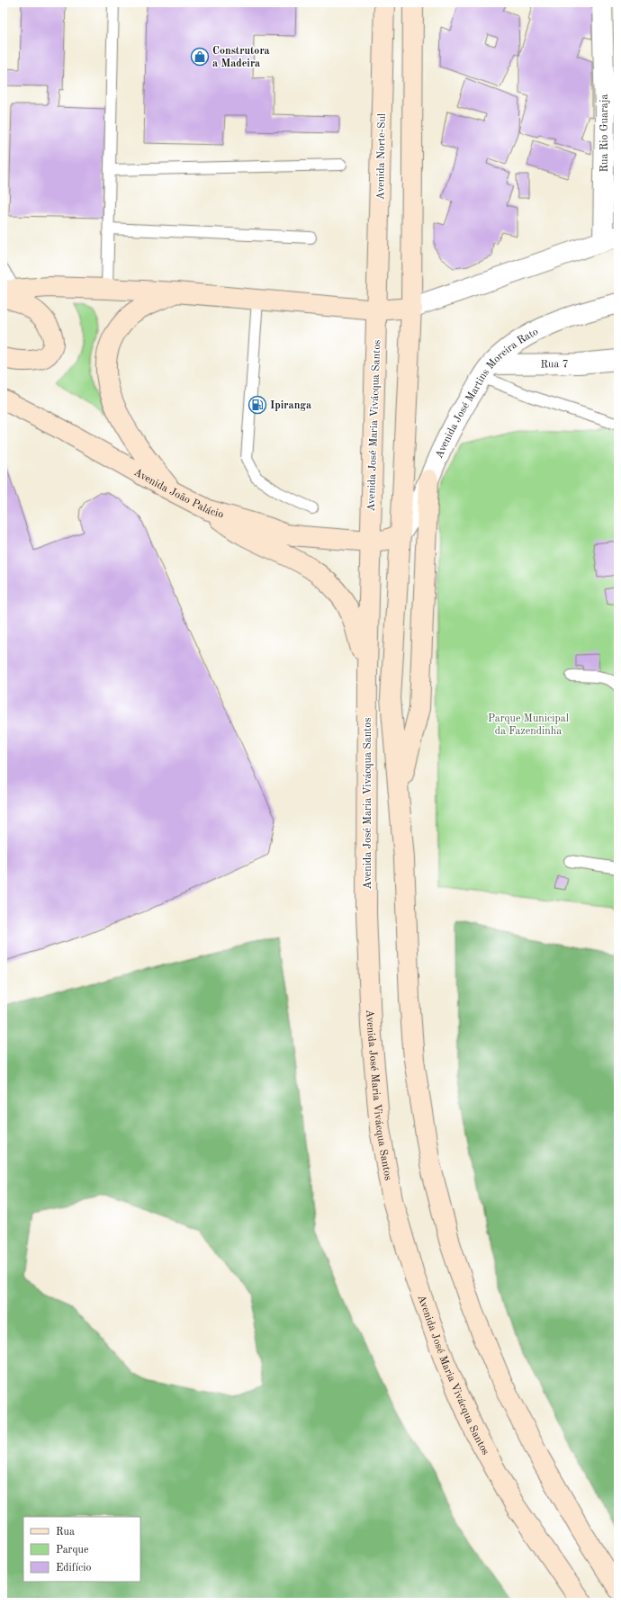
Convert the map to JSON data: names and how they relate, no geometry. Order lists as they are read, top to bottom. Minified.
{"streets":{"main road":["Avenida Norte-Sul","Avenida José Maria Vivácqua Santos","Avenida João Palácio"],"street":["Rua Rio Guaraja","Rua 7","Avenida José Martins Moreira Rato"]},"crossings":[["Avenida Norte-Sul","Avenida José Maria Vivácqua Santos"],["Rua 7","Avenida José Martins Moreira Rato"],["Avenida José Maria Vivácqua Santos","Avenida João Palácio"]],"parks":["Parque Municipal da Fazendinha"],"places":{"shop":["Construtora a Madeira"],"fuel station":["Ipiranga"]},"legend":["Rua","Parque","Edifício"]}
